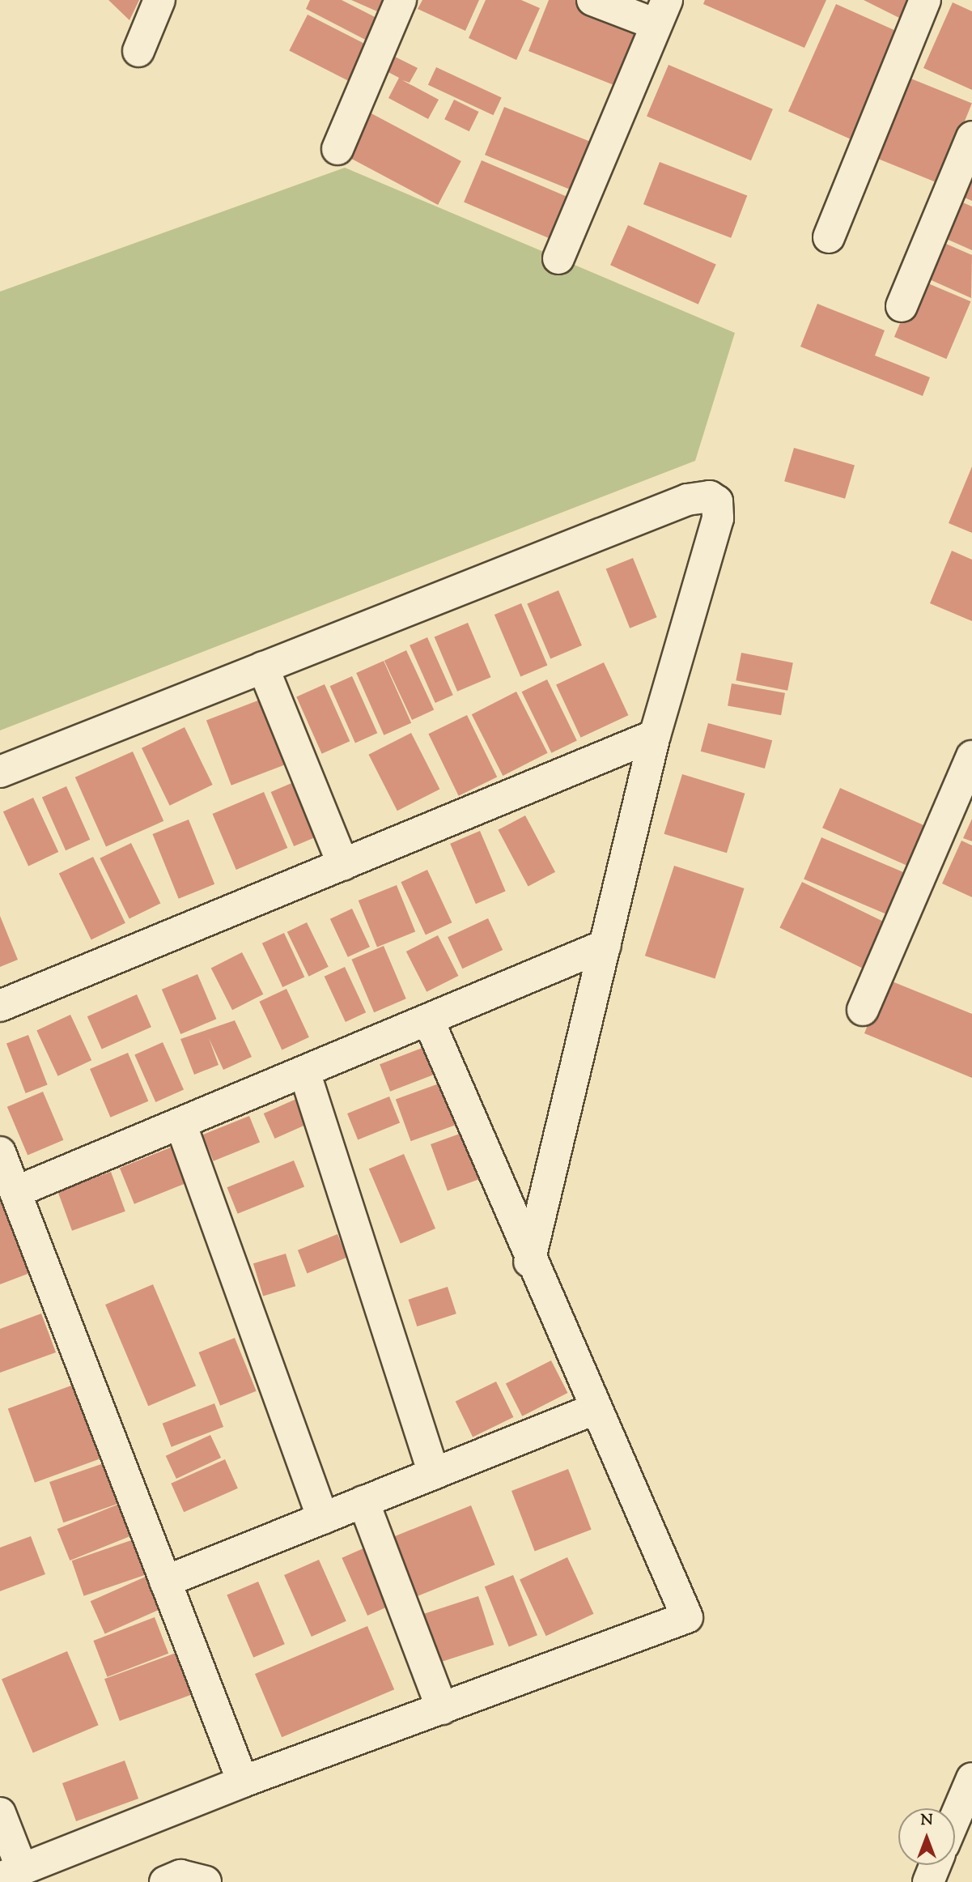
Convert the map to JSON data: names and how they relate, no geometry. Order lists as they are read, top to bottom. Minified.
{"north":"top"}
